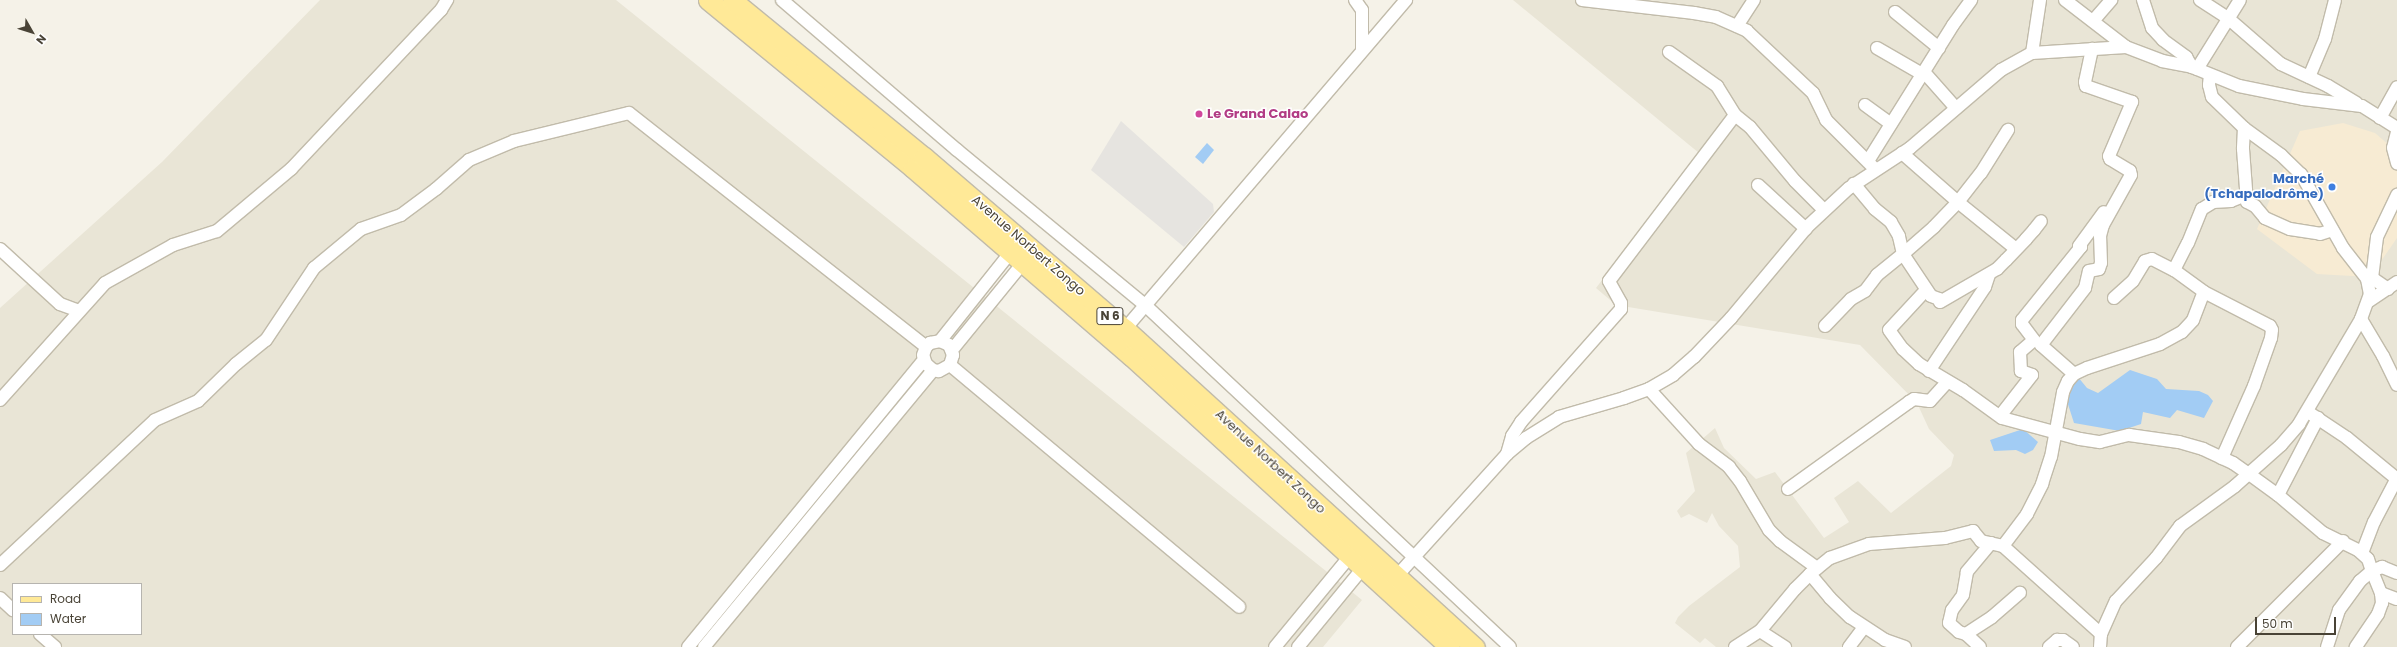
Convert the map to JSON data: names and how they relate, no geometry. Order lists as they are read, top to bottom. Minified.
{"streets":{"main road":["Avenue Norbert Zongo","N 6"]},"places":["Le Grand Calao","Marché (Tchapalodrôme)"],"legend":["Road","Water"],"scale_bar":"50 m","north":"bottom right"}
